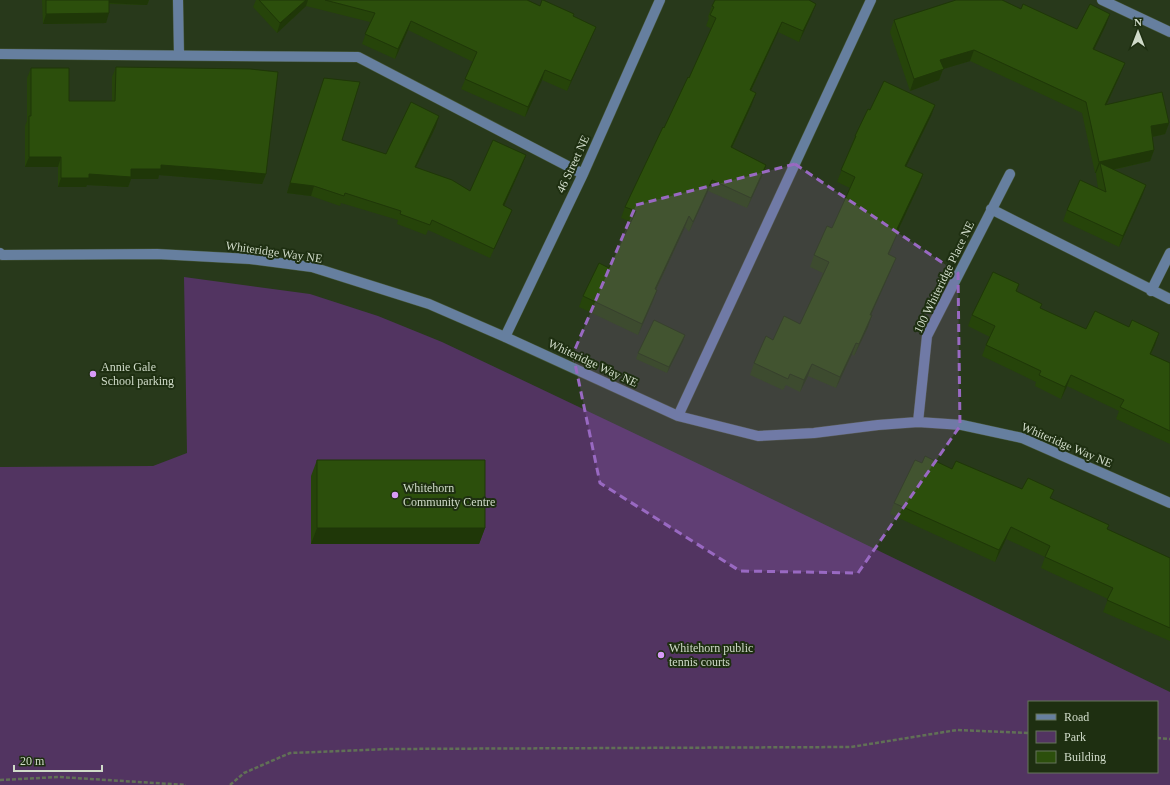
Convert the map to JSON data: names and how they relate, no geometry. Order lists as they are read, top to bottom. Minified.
{"streets":{"street":["46 Street NE","Whiteridge Way NE","100 Whiteridge Place NE"]},"crossings":[["46 Street NE","Whiteridge Way NE"],["Whiteridge Way NE","100 Whiteridge Place NE"]],"places":["Annie Gale School parking","Whitehorn Community Centre","Whitehorn public tennis courts"],"legend":["Road","Park","Building"],"scale_bar":"20 m","north":"top"}
